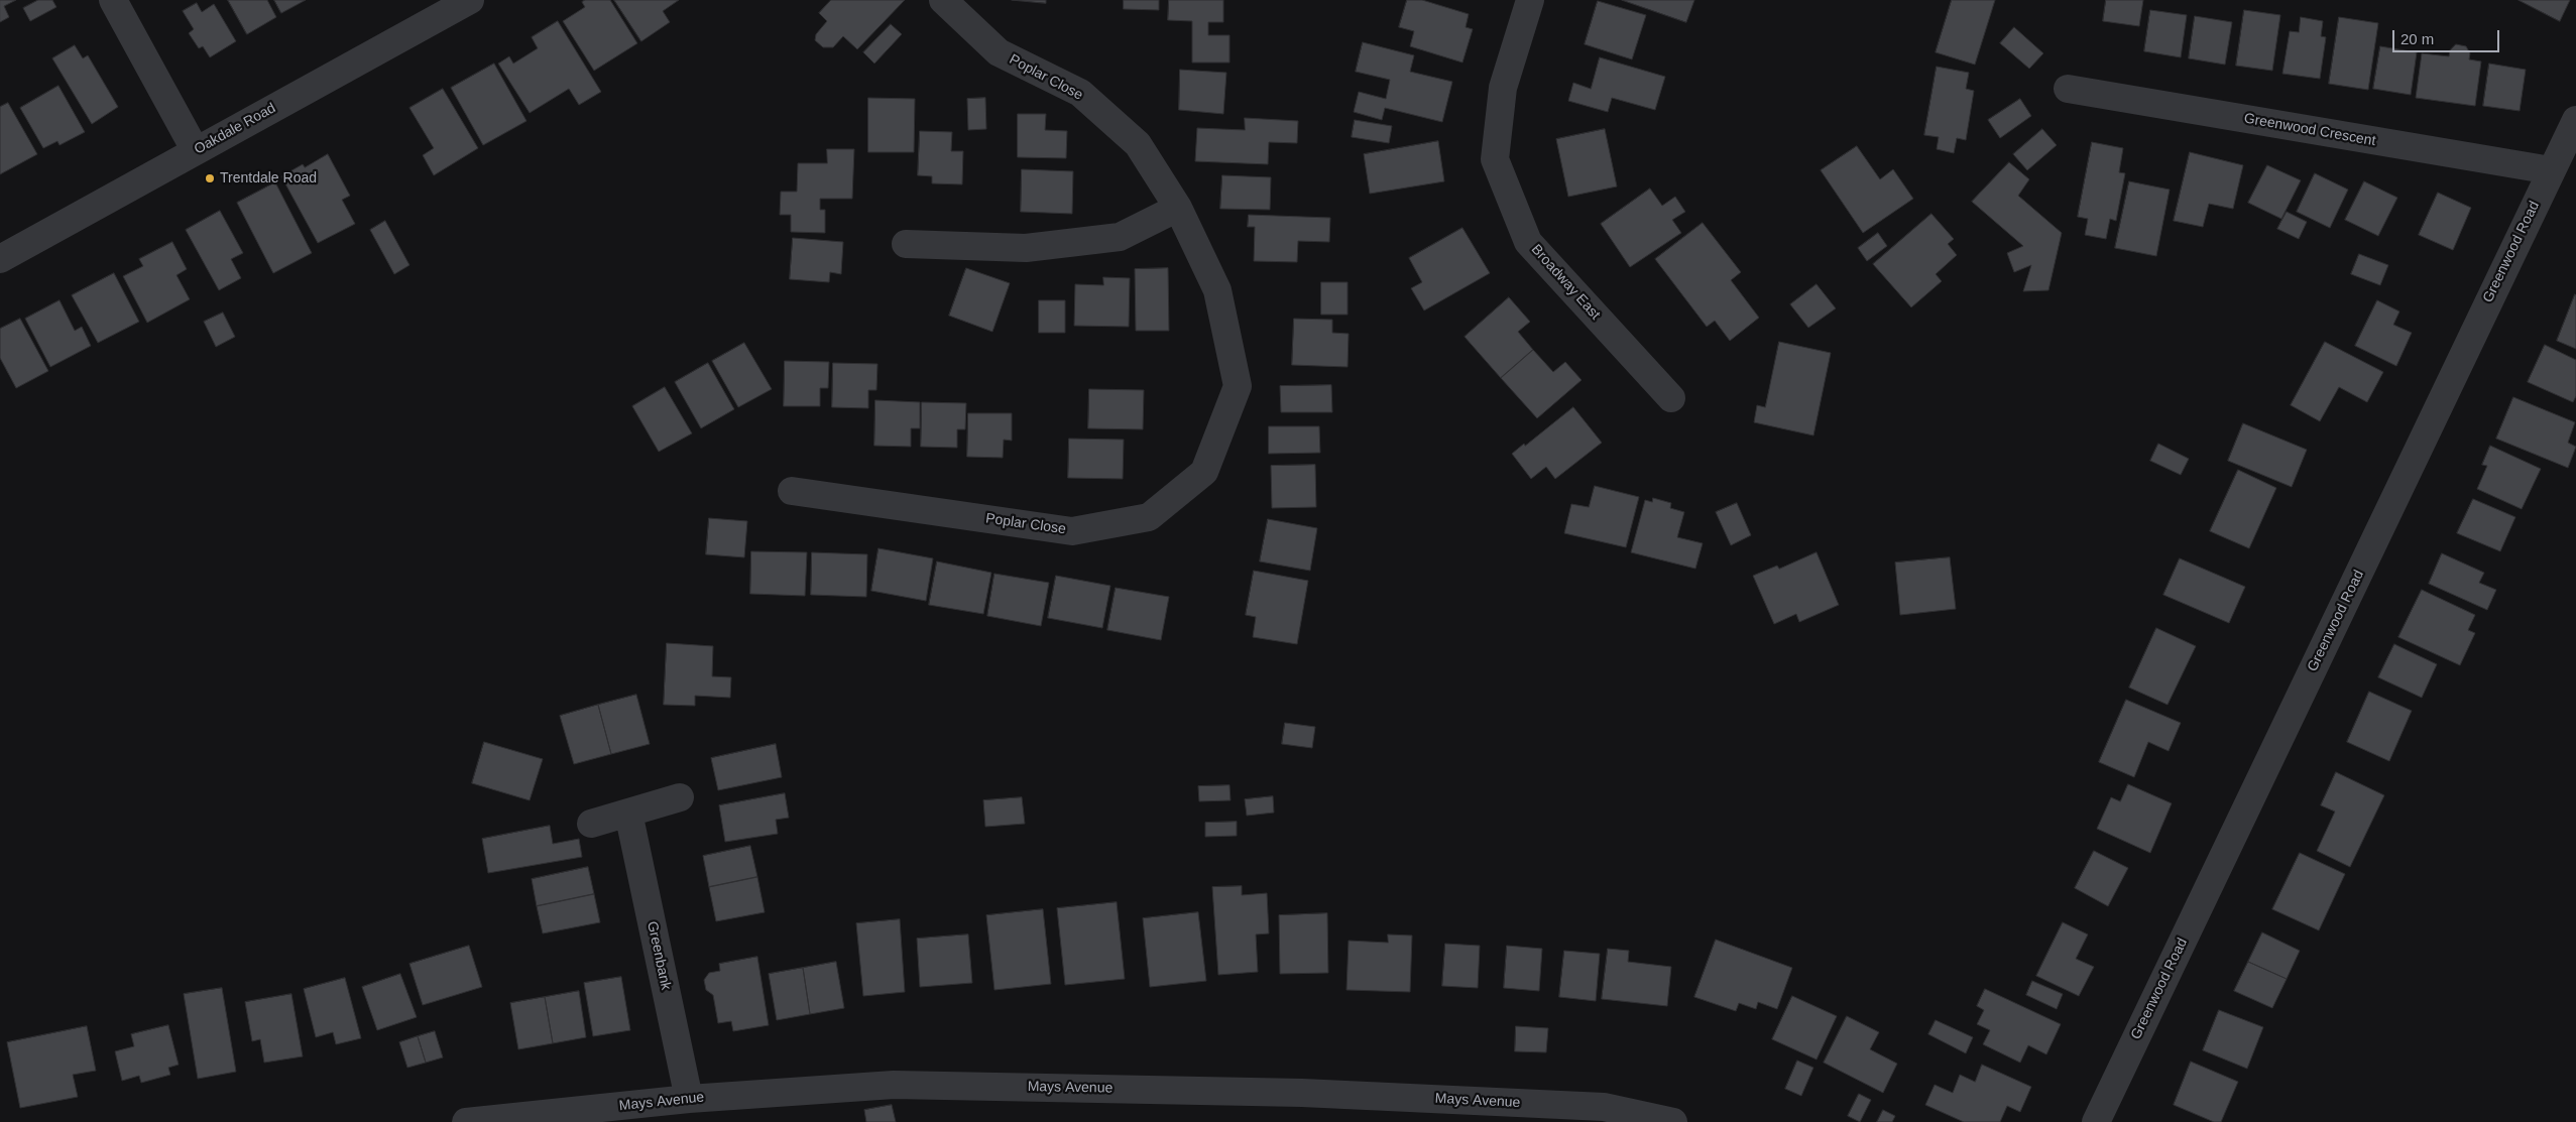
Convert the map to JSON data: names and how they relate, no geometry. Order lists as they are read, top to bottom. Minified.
{"streets":{"street":["Poplar Close","Oakdale Road","Greenwood Crescent","Greenwood Road","Broadway East","Greenbank","Mays Avenue"]},"crossings":[["Greenwood Crescent","Greenwood Road"],["Greenbank","Mays Avenue"]],"places":["Trentdale Road"],"scale_bar":"20 m"}
